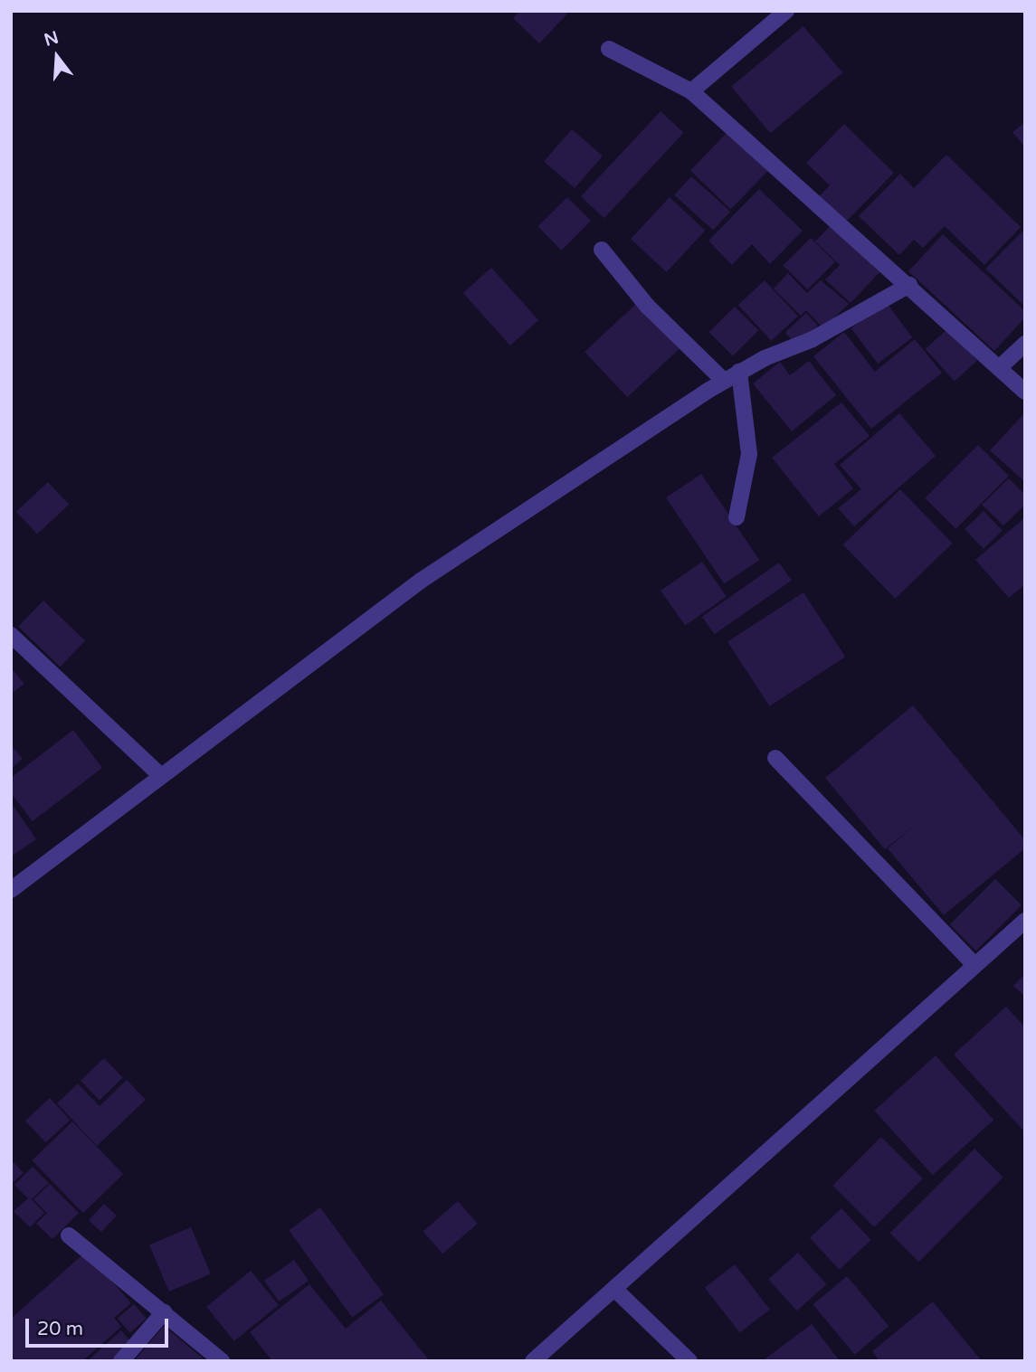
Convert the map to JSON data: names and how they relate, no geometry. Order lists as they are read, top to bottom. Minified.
{"scale_bar":"20 m","north":"top"}
